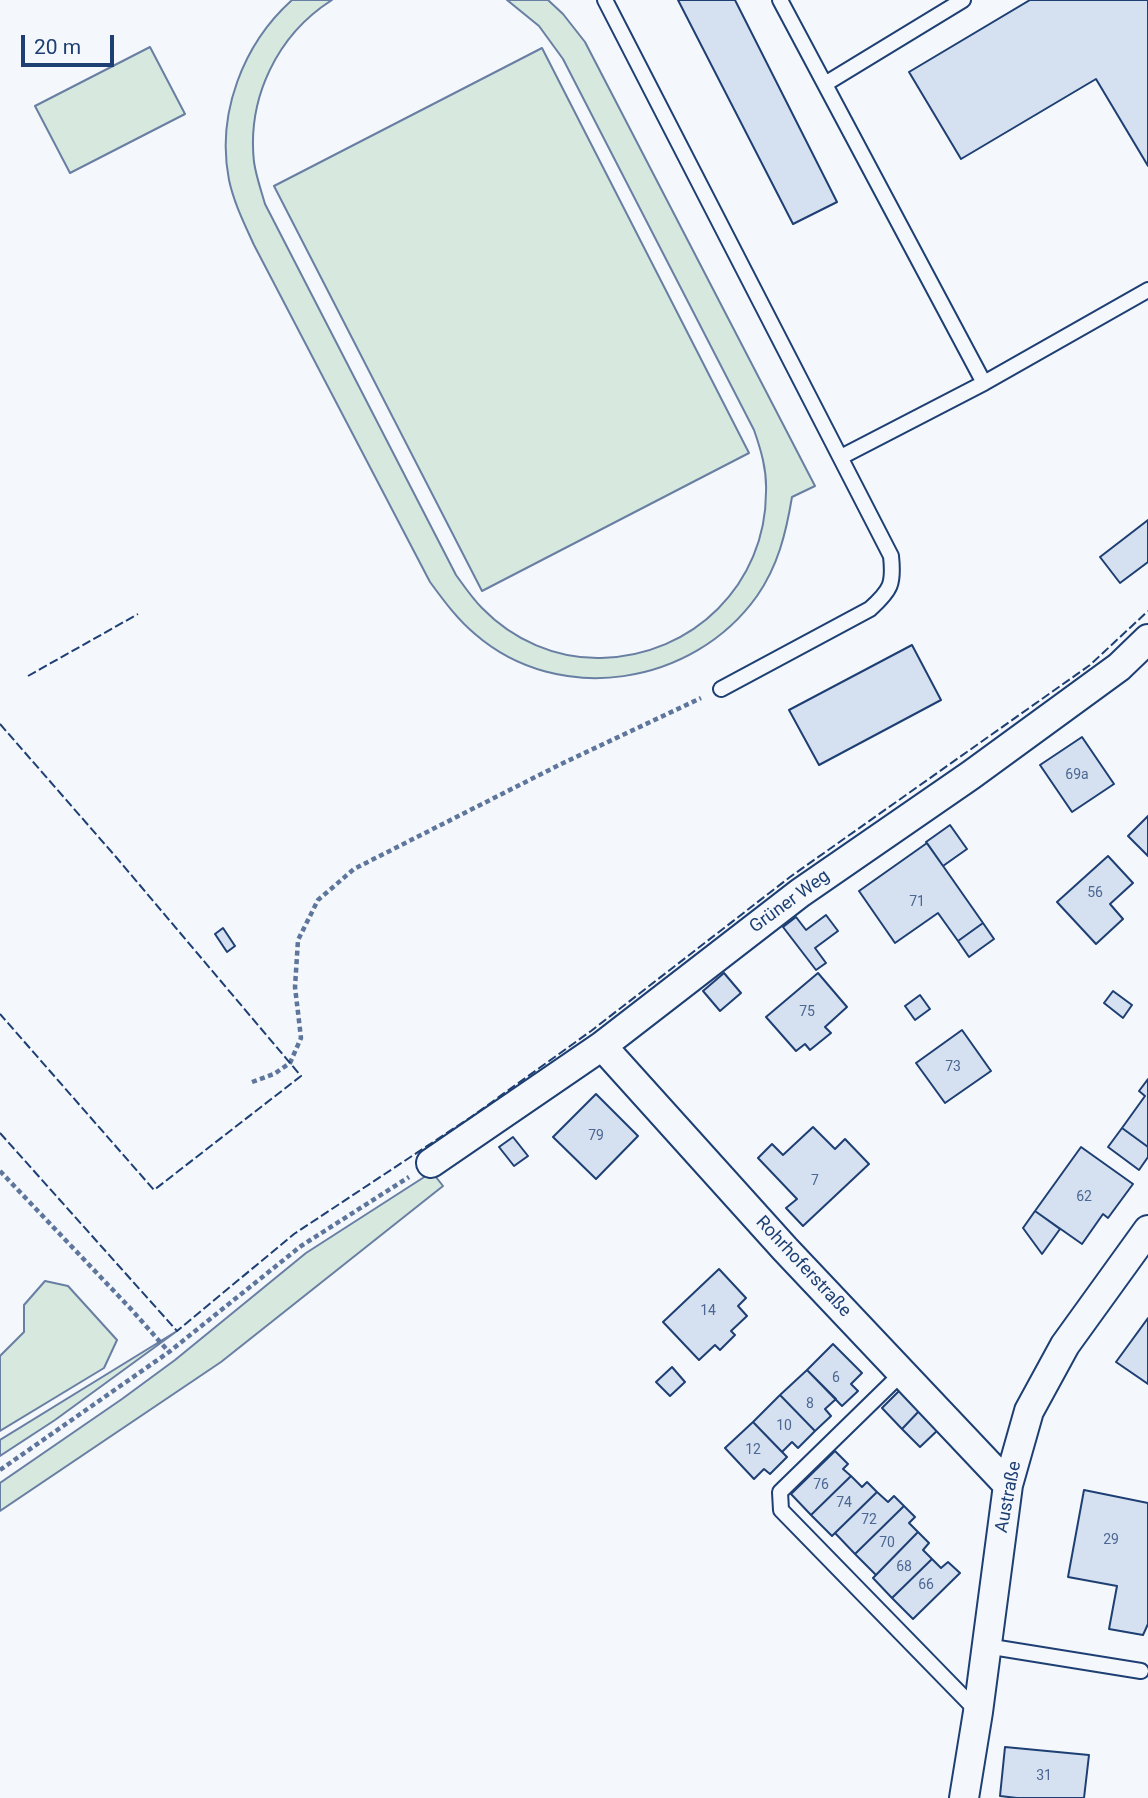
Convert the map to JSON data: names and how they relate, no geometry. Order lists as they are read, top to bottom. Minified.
{"streets":{"street":["Grüner Weg","Rohrhoferstraße","Austraße"]},"crossings":[["Grüner Weg","Rohrhoferstraße"],["Rohrhoferstraße","Austraße"]],"house_numbers":["69a","56","71","75","73","79","7","62","14","6","8","10","12","76","74","72","29","70","68","66","31"],"scale_bar":"20 m"}
